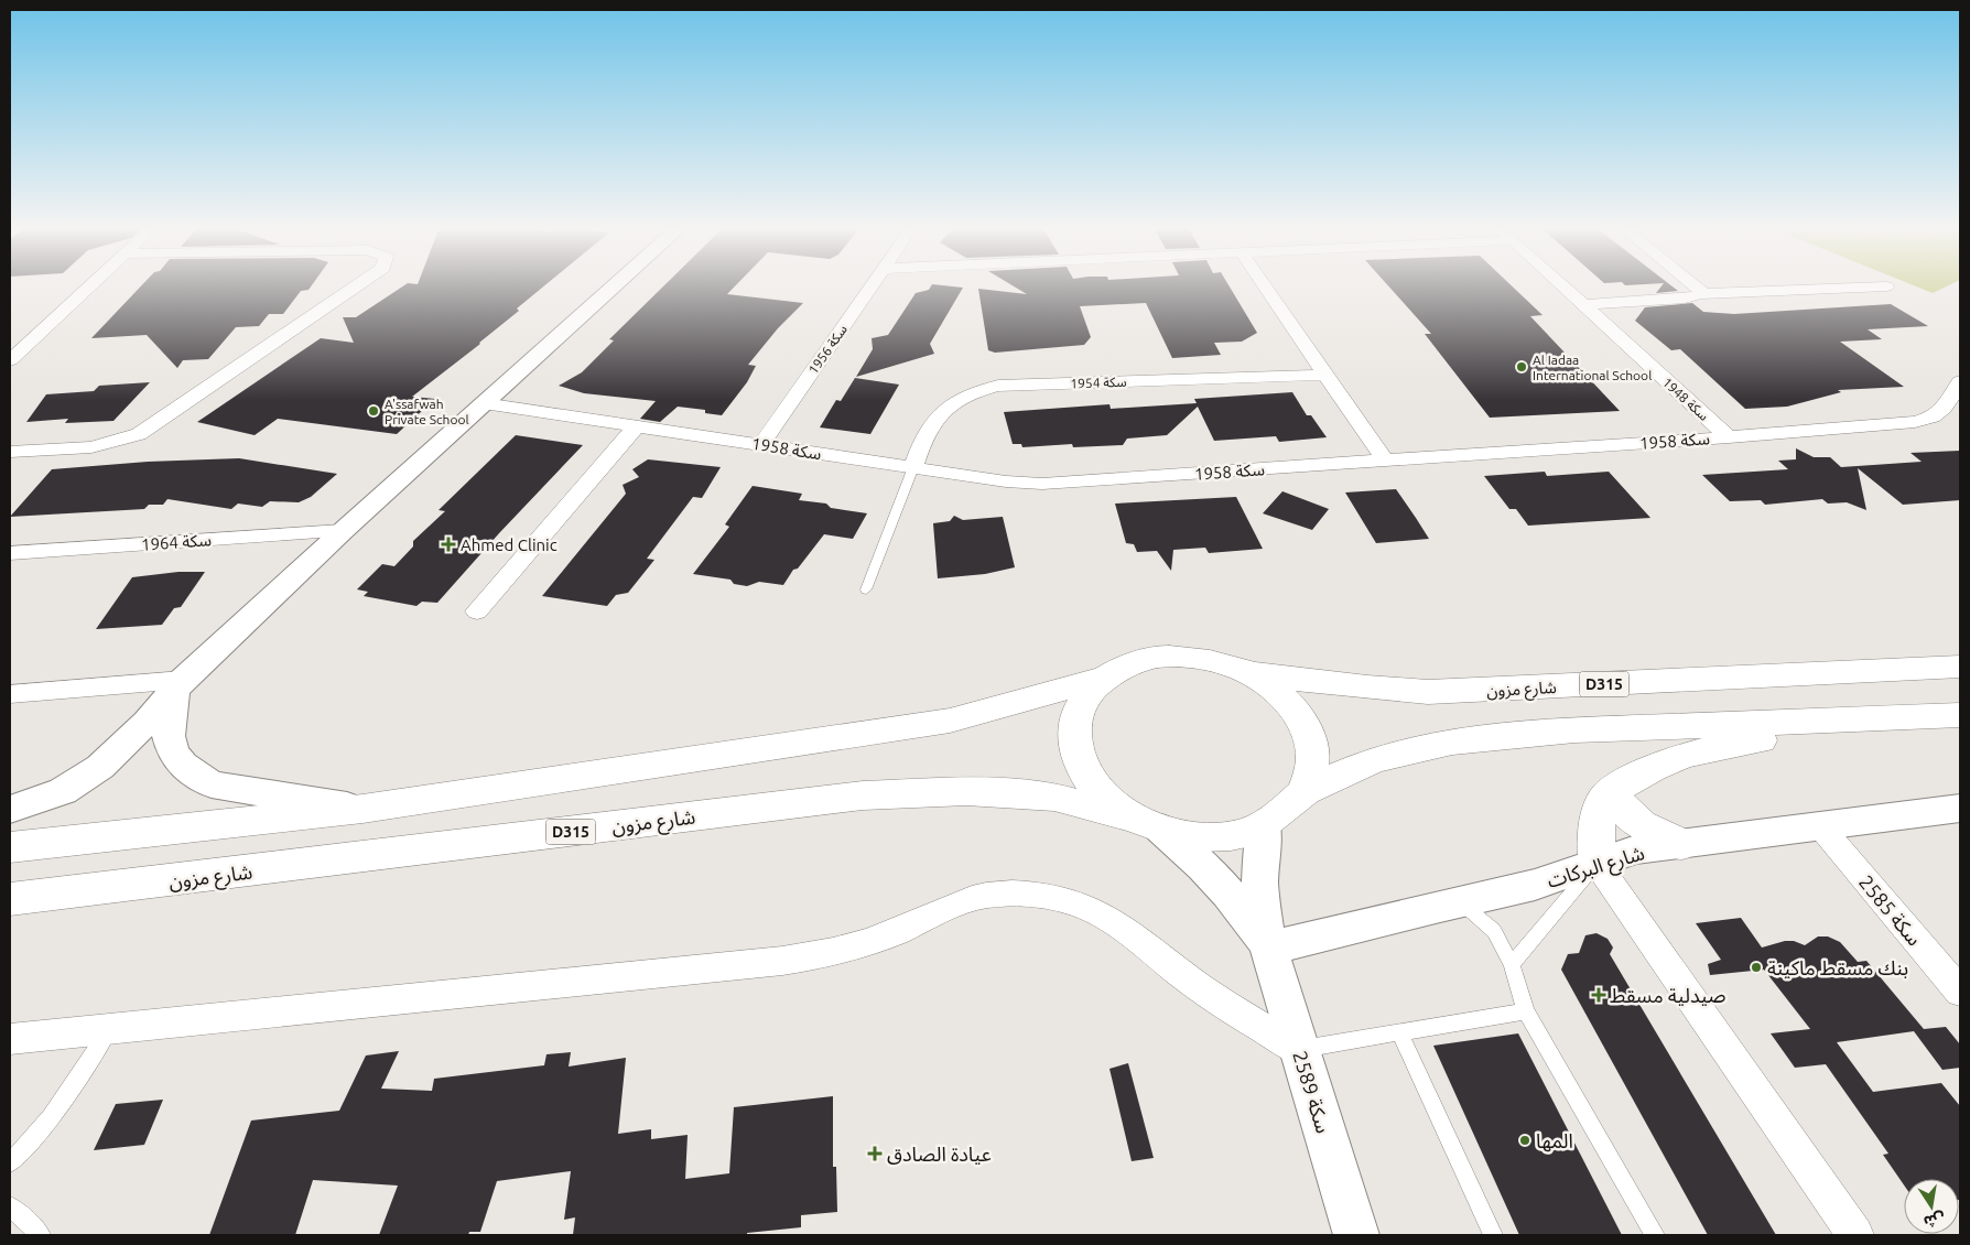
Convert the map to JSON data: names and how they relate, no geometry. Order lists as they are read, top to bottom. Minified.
{"streets":{"main road":["D315","شارع مزون"],"street":["سكة 1956","سكة 1954","سكة 1948","سكة 1958","سكة 1964","شارع البركات","سكة 2585","سكة 2589"]},"crossings":[["سكة 1956","سكة 1958"],["سكة 1954","سكة 1958"],["سكة 1948","سكة 1958"],["D315","شارع مزون"],["D315","سكة 2589"],["شارع مزون","سكة 2589"],["شارع البركات","سكة 2585"],["شارع البركات","سكة 2589"]],"places":{"other":["Al Iadaa International School","A'ssafwah Private School","بنك مسقط ماكينة","المها"],"health":["Ahmed Clinic","صيدلية مسقط","عيادة الصادق"]},"north":"bottom"}
